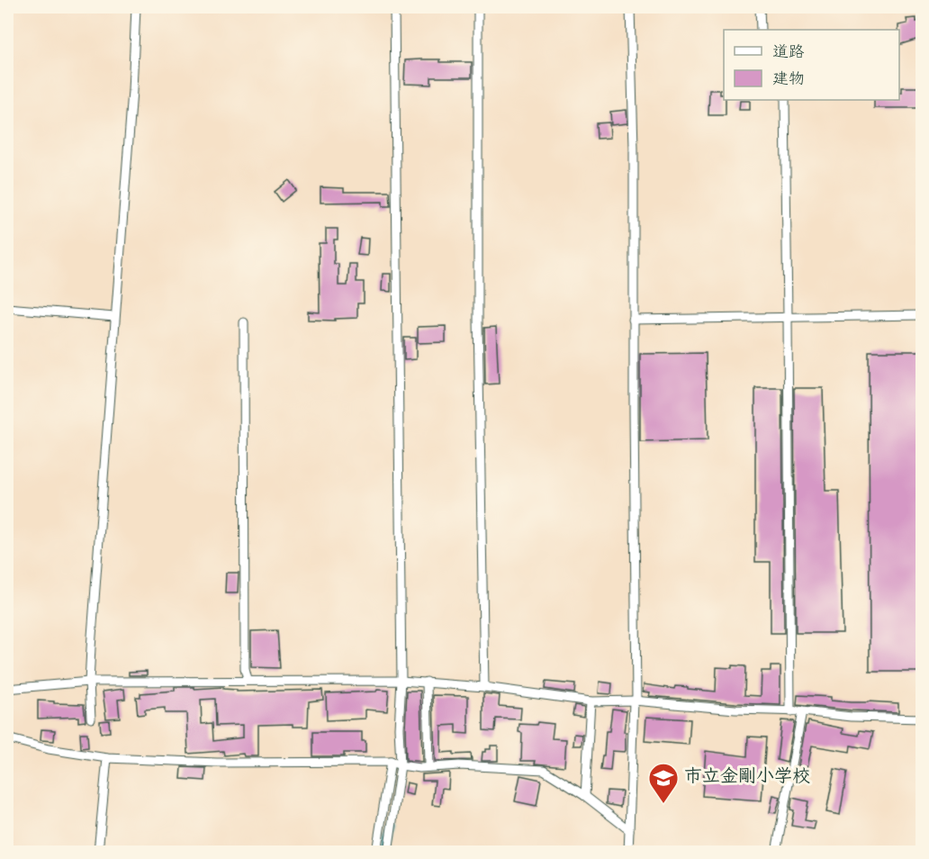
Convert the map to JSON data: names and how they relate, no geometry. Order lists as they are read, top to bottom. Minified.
{"places":{"school or university":["市立金剛小学校"]},"legend":["道路","建物"]}
